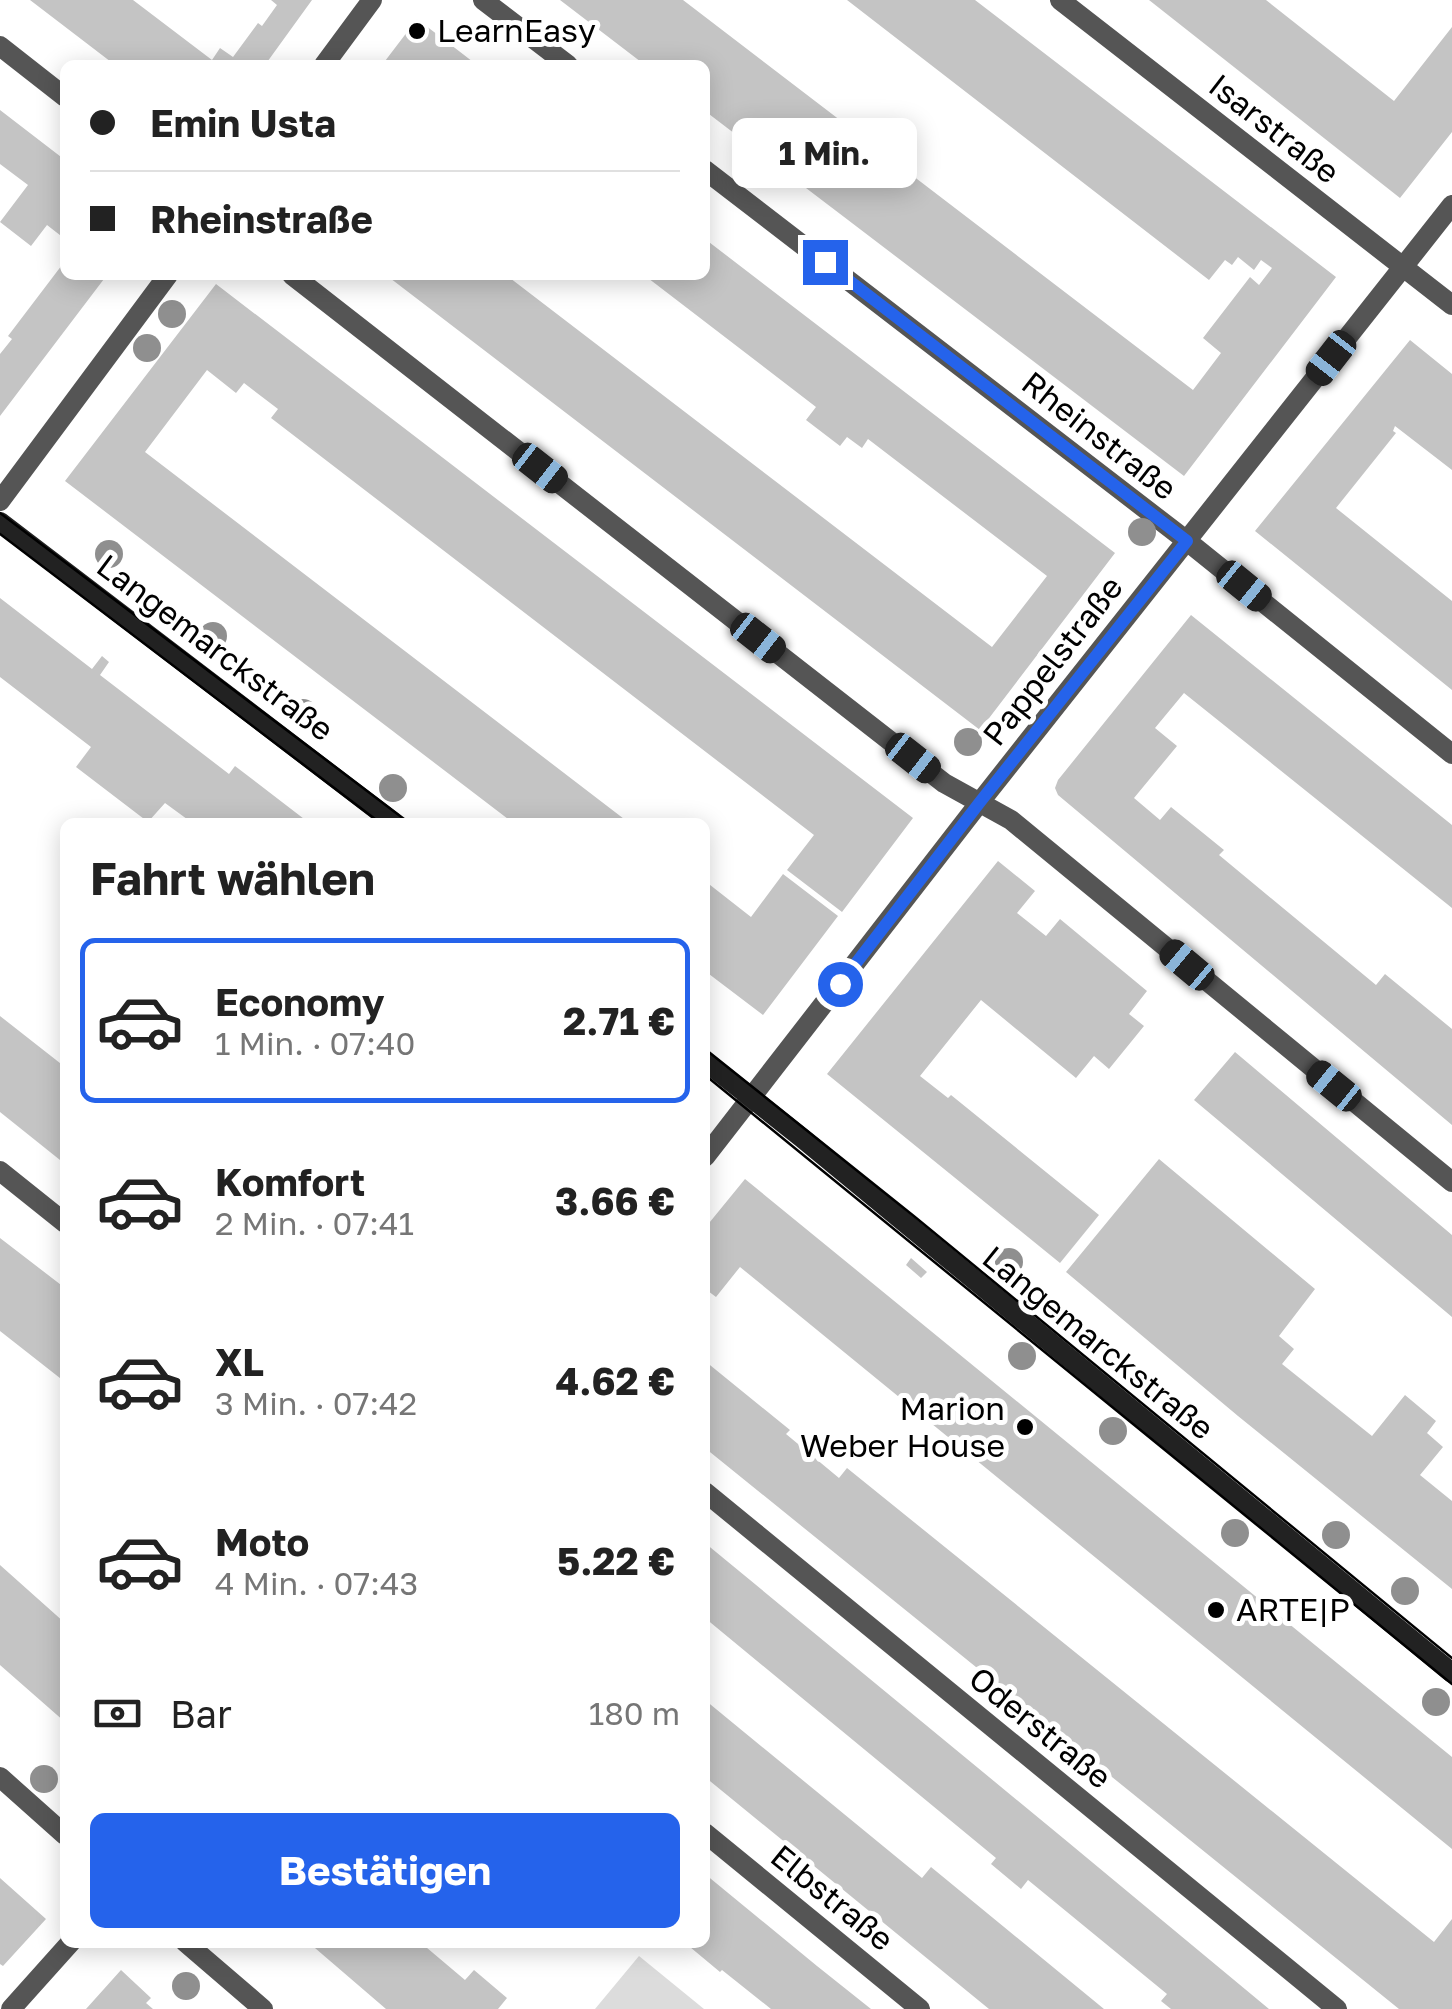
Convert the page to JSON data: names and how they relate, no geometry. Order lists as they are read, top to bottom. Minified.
{"streets":{"main road":["Langemarckstraße"],"street":["Isarstraße","Rheinstraße","Pappelstraße","Oderstraße","Elbstraße"]},"crossings":[["Isarstraße","Pappelstraße"],["Rheinstraße","Pappelstraße"],["Langemarckstraße","Pappelstraße"]],"places":["LearnEasy","Marion Weber House","ARTE|P"],"page":{"banner":["Emin Usta","Rheinstraße"],"bubble":"1 Min.","heading":"Fahrt wählen","list":[{"name":"Economy","note":"1 Min. · 07:40","value":"2.71 €"},{"name":"Komfort","note":"2 Min. · 07:41","value":"3.66 €"},{"name":"XL","note":"3 Min. · 07:42","value":"4.62 €"},{"name":"Moto","note":"4 Min. · 07:43","value":"5.22 €"}],"pay":["Bar","180 m"],"buttons":"Bestätigen"}}
